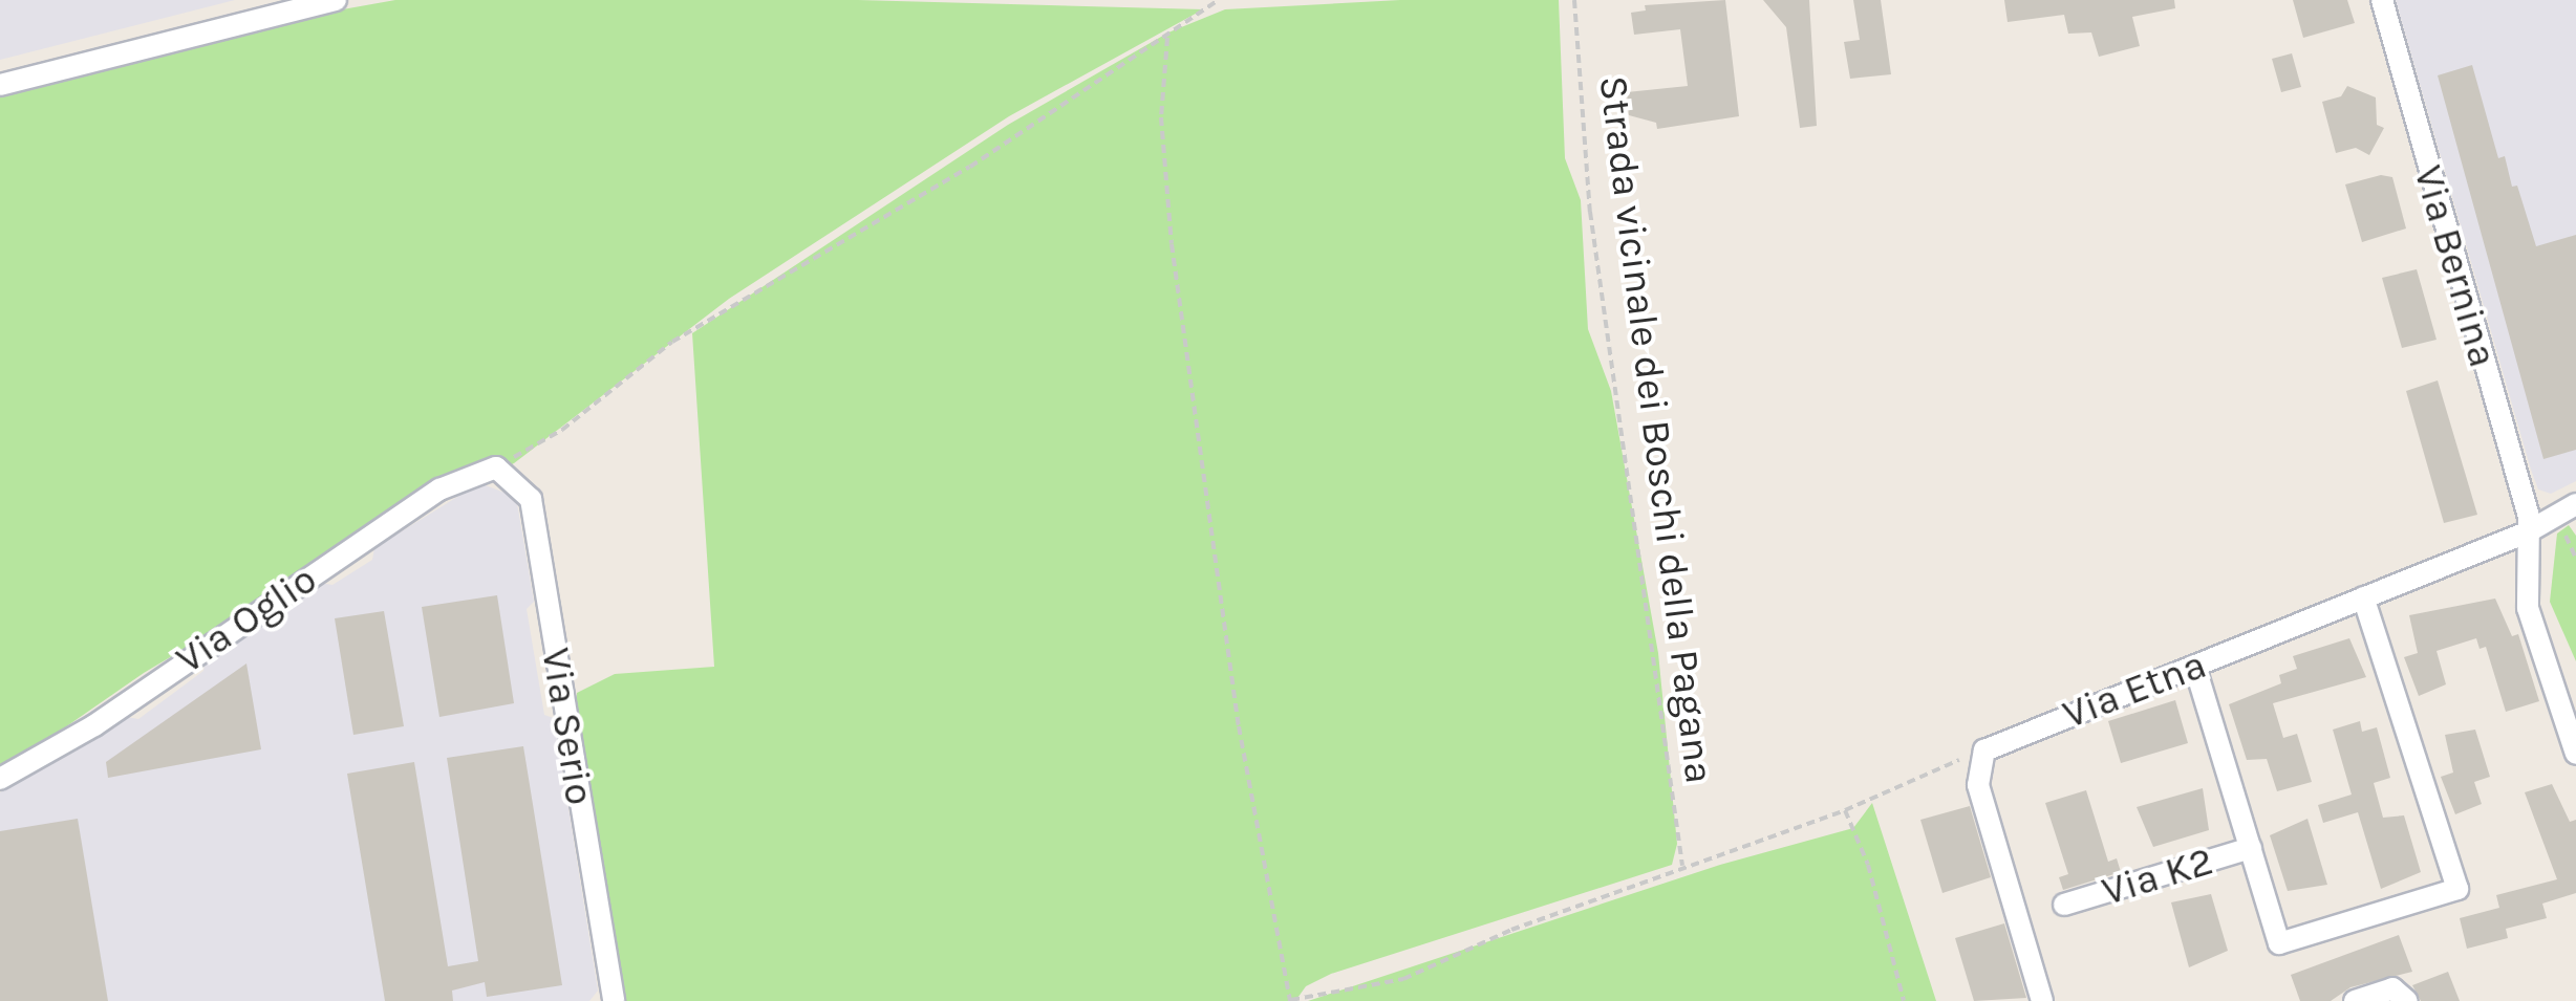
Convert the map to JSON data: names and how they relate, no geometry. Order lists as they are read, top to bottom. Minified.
{"streets":{"street":["Via Bernina","Via Oglio","Via Etna","Via Serio","Via K2"],"path":["Strada vicinale dei Boschi della Pagana"]},"crossings":[["Via Bernina","Via Etna"],["Via Oglio","Via Serio"],["Via Etna","Via K2"]]}
